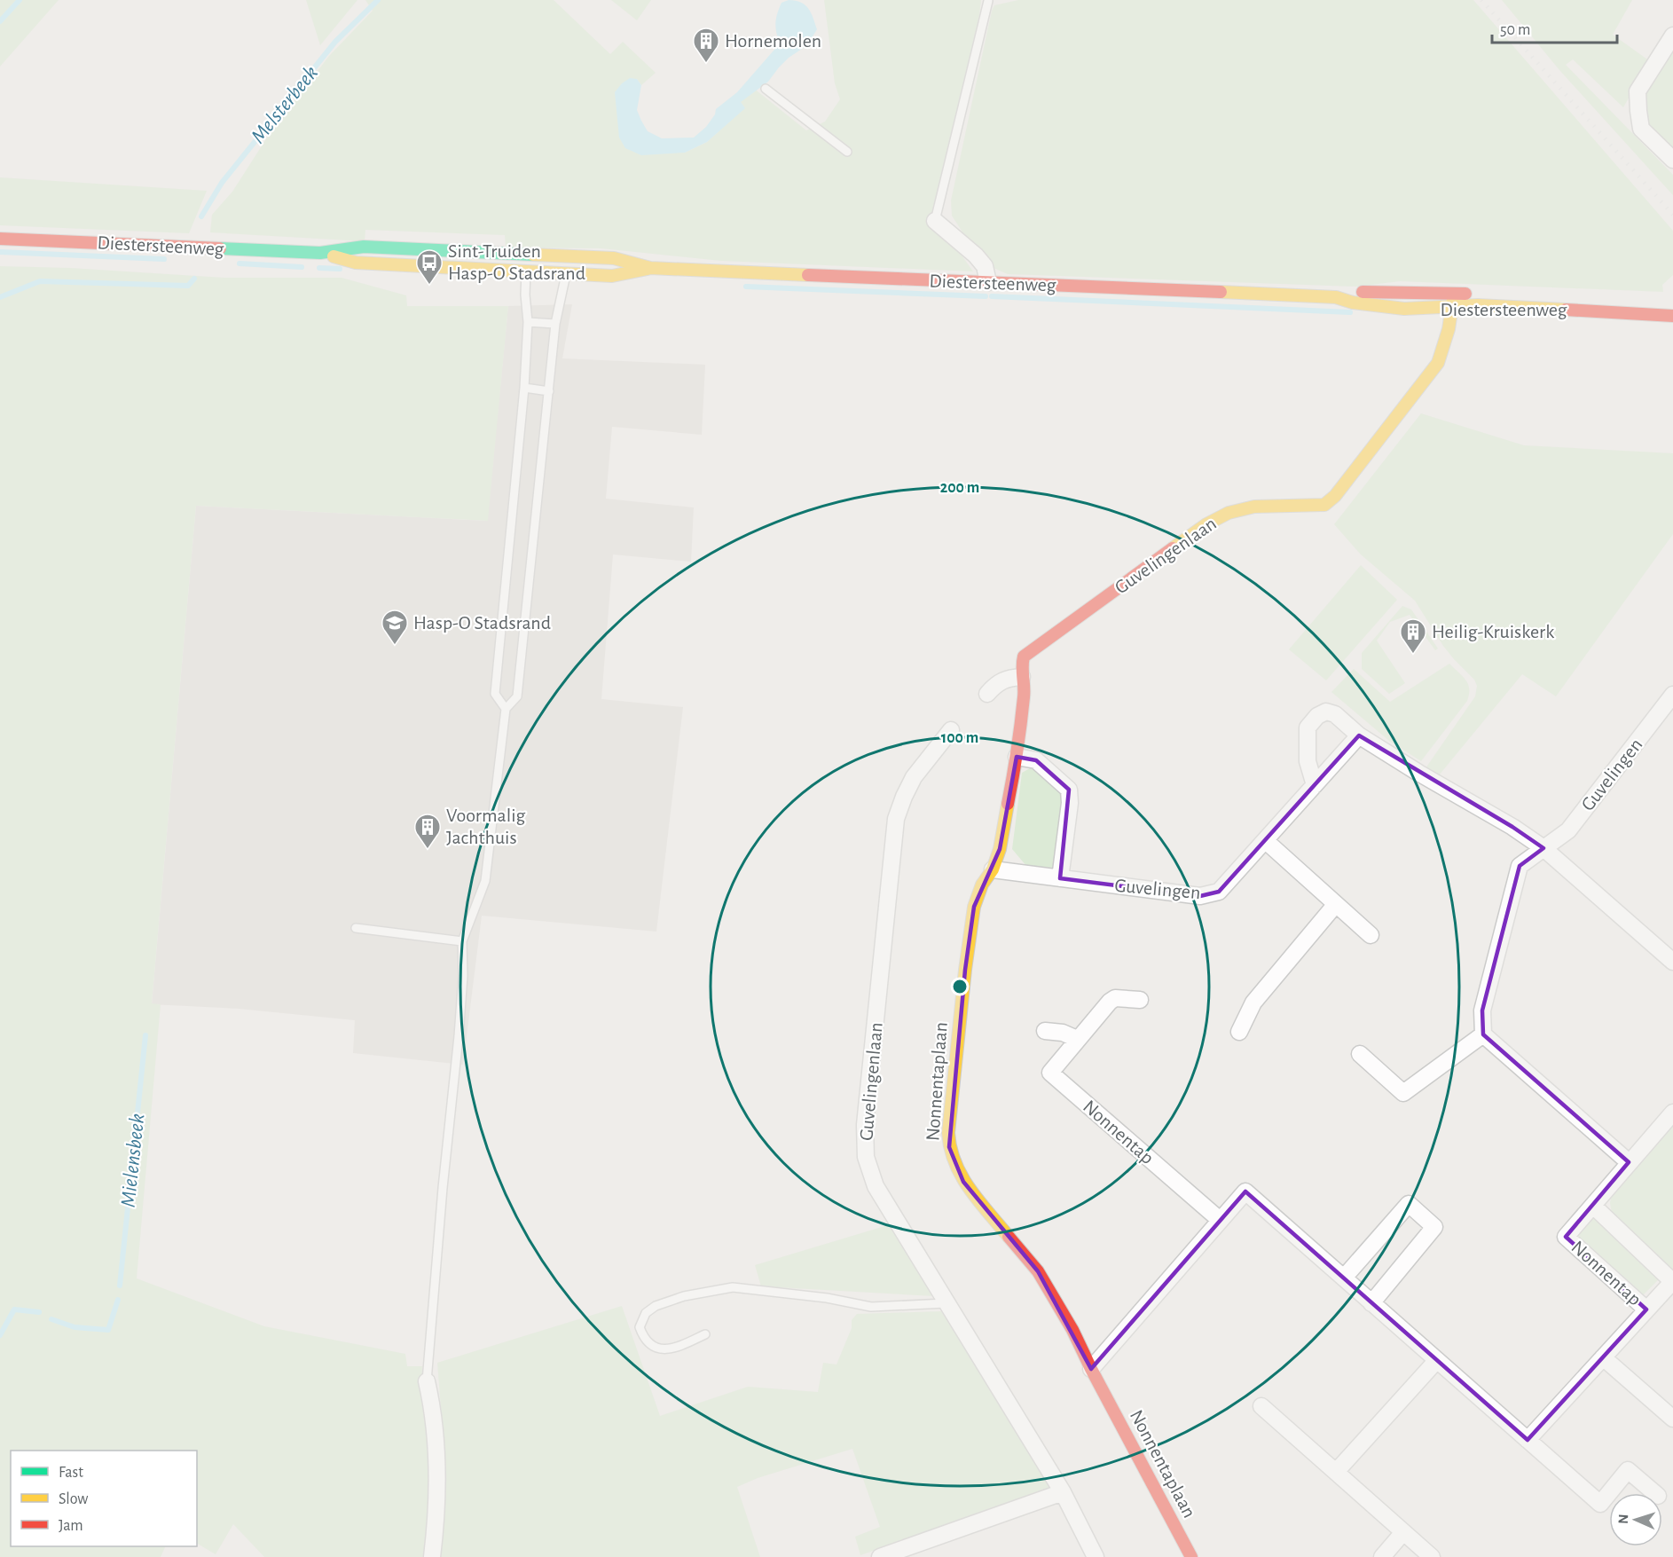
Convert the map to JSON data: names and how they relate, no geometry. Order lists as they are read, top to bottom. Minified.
{"streets":{"main road":["Diestersteenweg","Guvelingenlaan","Nonnentaplaan"],"street":["Guvelingen","Nonnentap"]},"crossings":[["Diestersteenweg","Guvelingenlaan"],["Guvelingenlaan","Nonnentaplaan"],["Guvelingen","Nonnentaplaan"]],"water":["Melsterbeek","Mielensbeek"],"places":{"building":["Hornemolen","Heilig-Kruiskerk","Voormalig Jachthuis"],"bus stop":["Sint-Truiden Hasp-O Stadsrand"],"school or university":["Hasp-O Stadsrand"]},"legend":["Fast","Slow","Jam"],"scale_bar":"50 m","north":"left","rings":["200 m","100 m"]}
